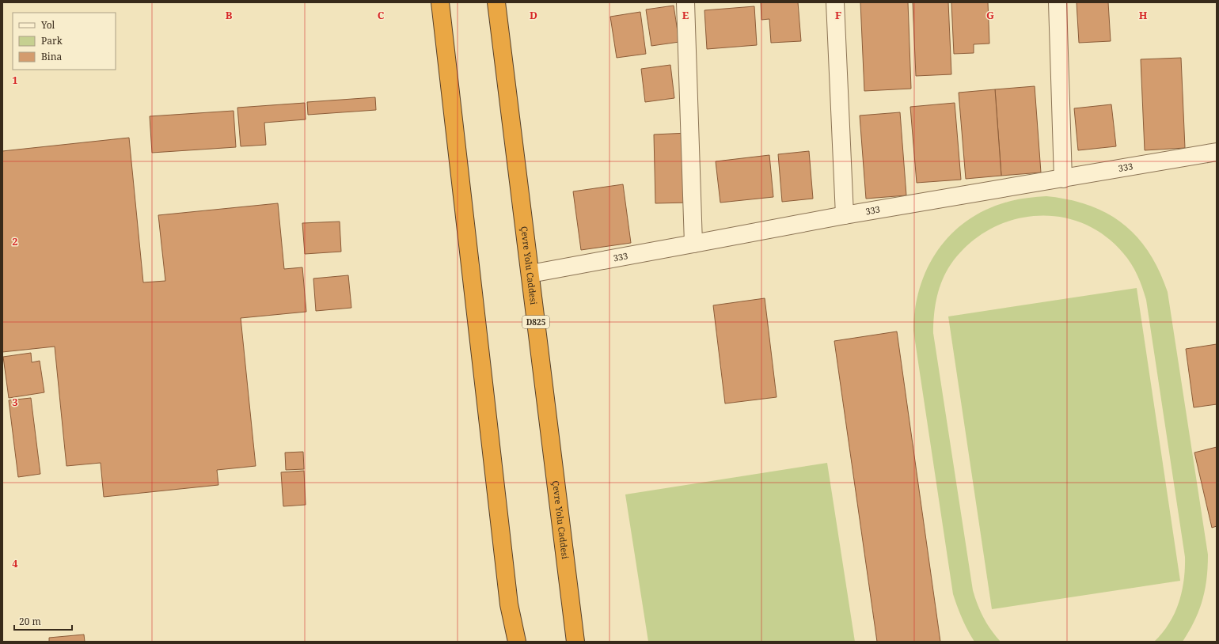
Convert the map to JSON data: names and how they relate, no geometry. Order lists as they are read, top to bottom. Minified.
{"streets":{"highway":["Çevre Yolu Caddesi","D825"],"street":["333"]},"crossings":[["333","Çevre Yolu Caddesi"]],"legend":["Yol","Park","Bina"],"scale_bar":"20 m","grid":{"columns":["B","C","D","E","F","G","H"],"rows":["1","2","3","4"]}}
